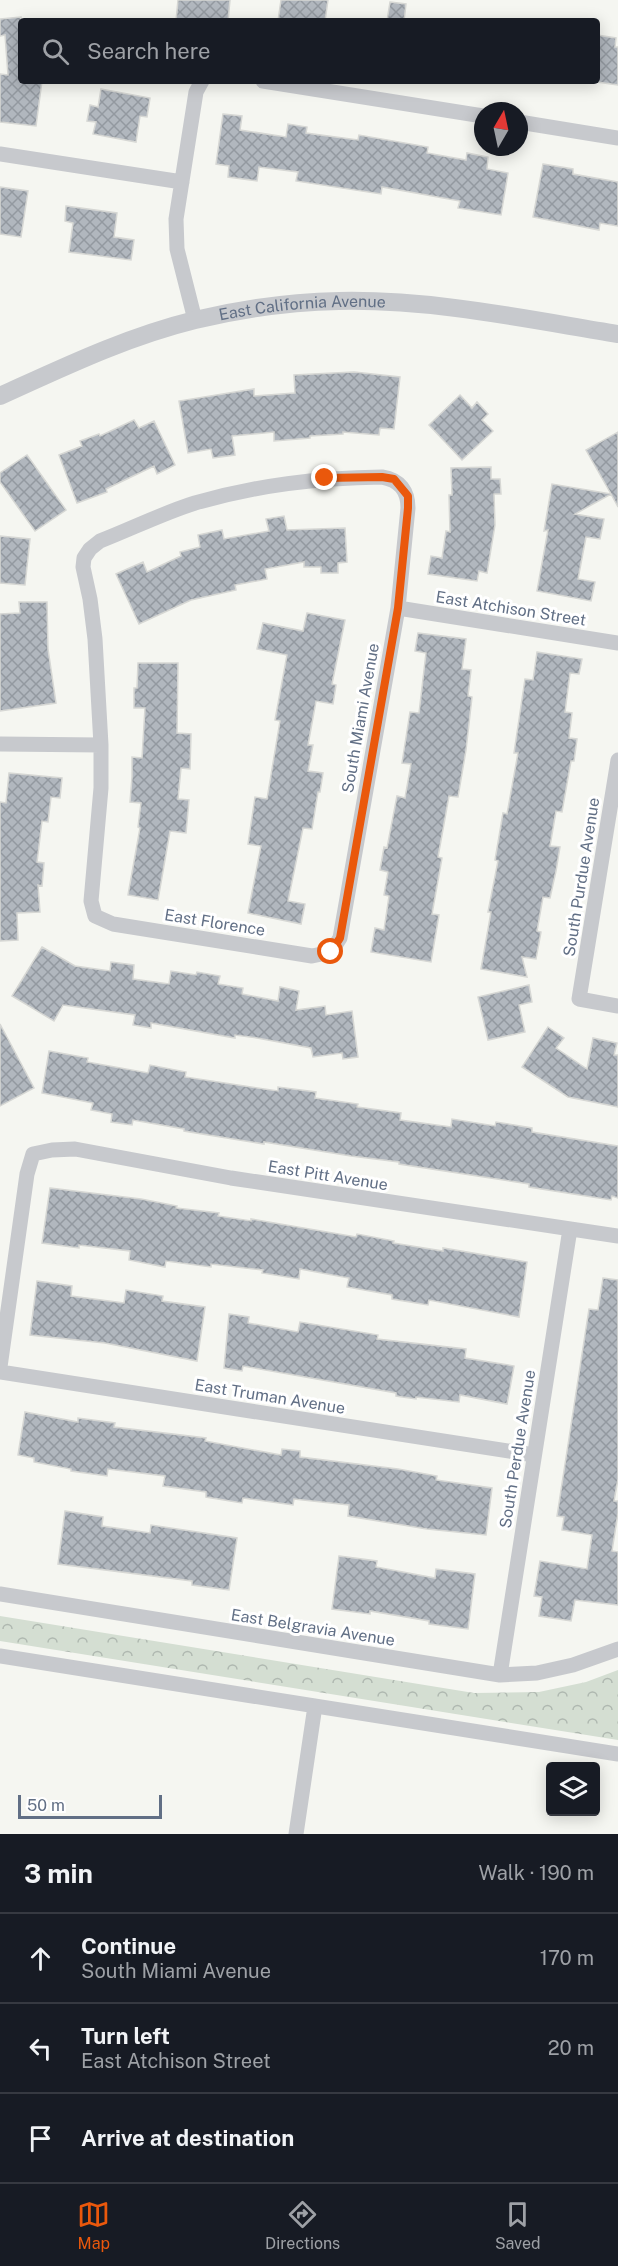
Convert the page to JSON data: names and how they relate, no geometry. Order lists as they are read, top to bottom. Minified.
{"streets":{"street":["East California Avenue","East Atchison Street","South Miami Avenue","South Purdue Avenue","East Florence","East Pitt Avenue","East Truman Avenue","South Perdue Avenue","East Belgravia Avenue"]},"crossings":[["East Atchison Street","South Miami Avenue"],["South Miami Avenue","East Florence"],["East Pitt Avenue","South Perdue Avenue"],["East Truman Avenue","South Perdue Avenue"],["South Perdue Avenue","East Belgravia Avenue"]],"scale_bar":"50 m","north":"top","page":{"search":"Search here","scale":"50 m","heading":["3 min","Walk · 190 m"],"list":[["Continue","South Miami Avenue","170 m"],["Turn left","East Atchison Street","20 m"],"Arrive at destination"],"nav":["Map","Directions","Saved"]}}
